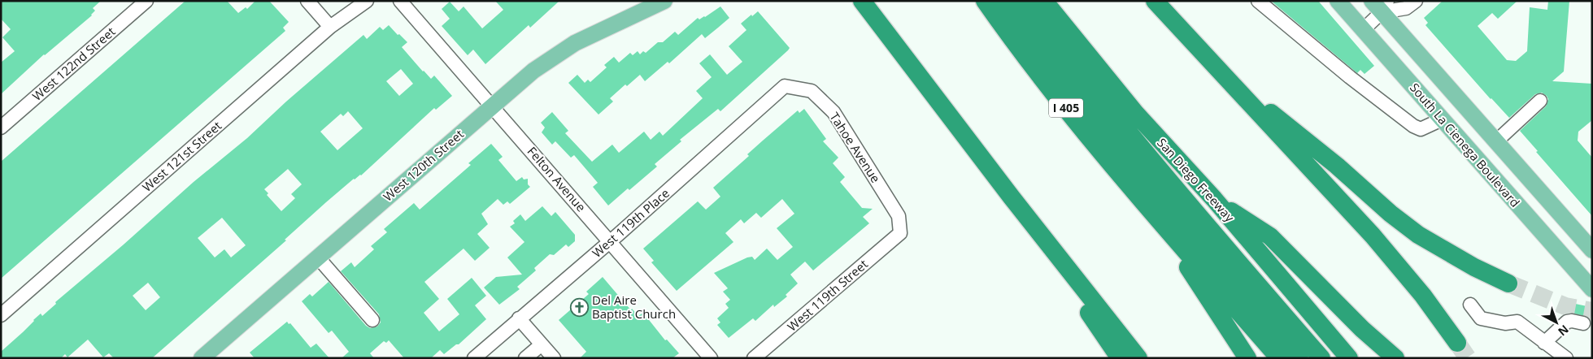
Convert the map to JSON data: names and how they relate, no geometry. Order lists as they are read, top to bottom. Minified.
{"streets":{"highway":["I 405","San Diego Freeway"],"main road":["South La Cienega Boulevard","West 120th Street"],"street":["West 122nd Street","Tahoe Avenue","West 121st Street","Felton Avenue","West 119th Place","West 119th Street"]},"crossings":[["Tahoe Avenue","West 119th Place"],["Tahoe Avenue","West 119th Street"],["West 120th Street","Felton Avenue"],["Felton Avenue","West 119th Place"]],"places":{"church":["Del Aire Baptist Church"]},"north":"bottom right"}
